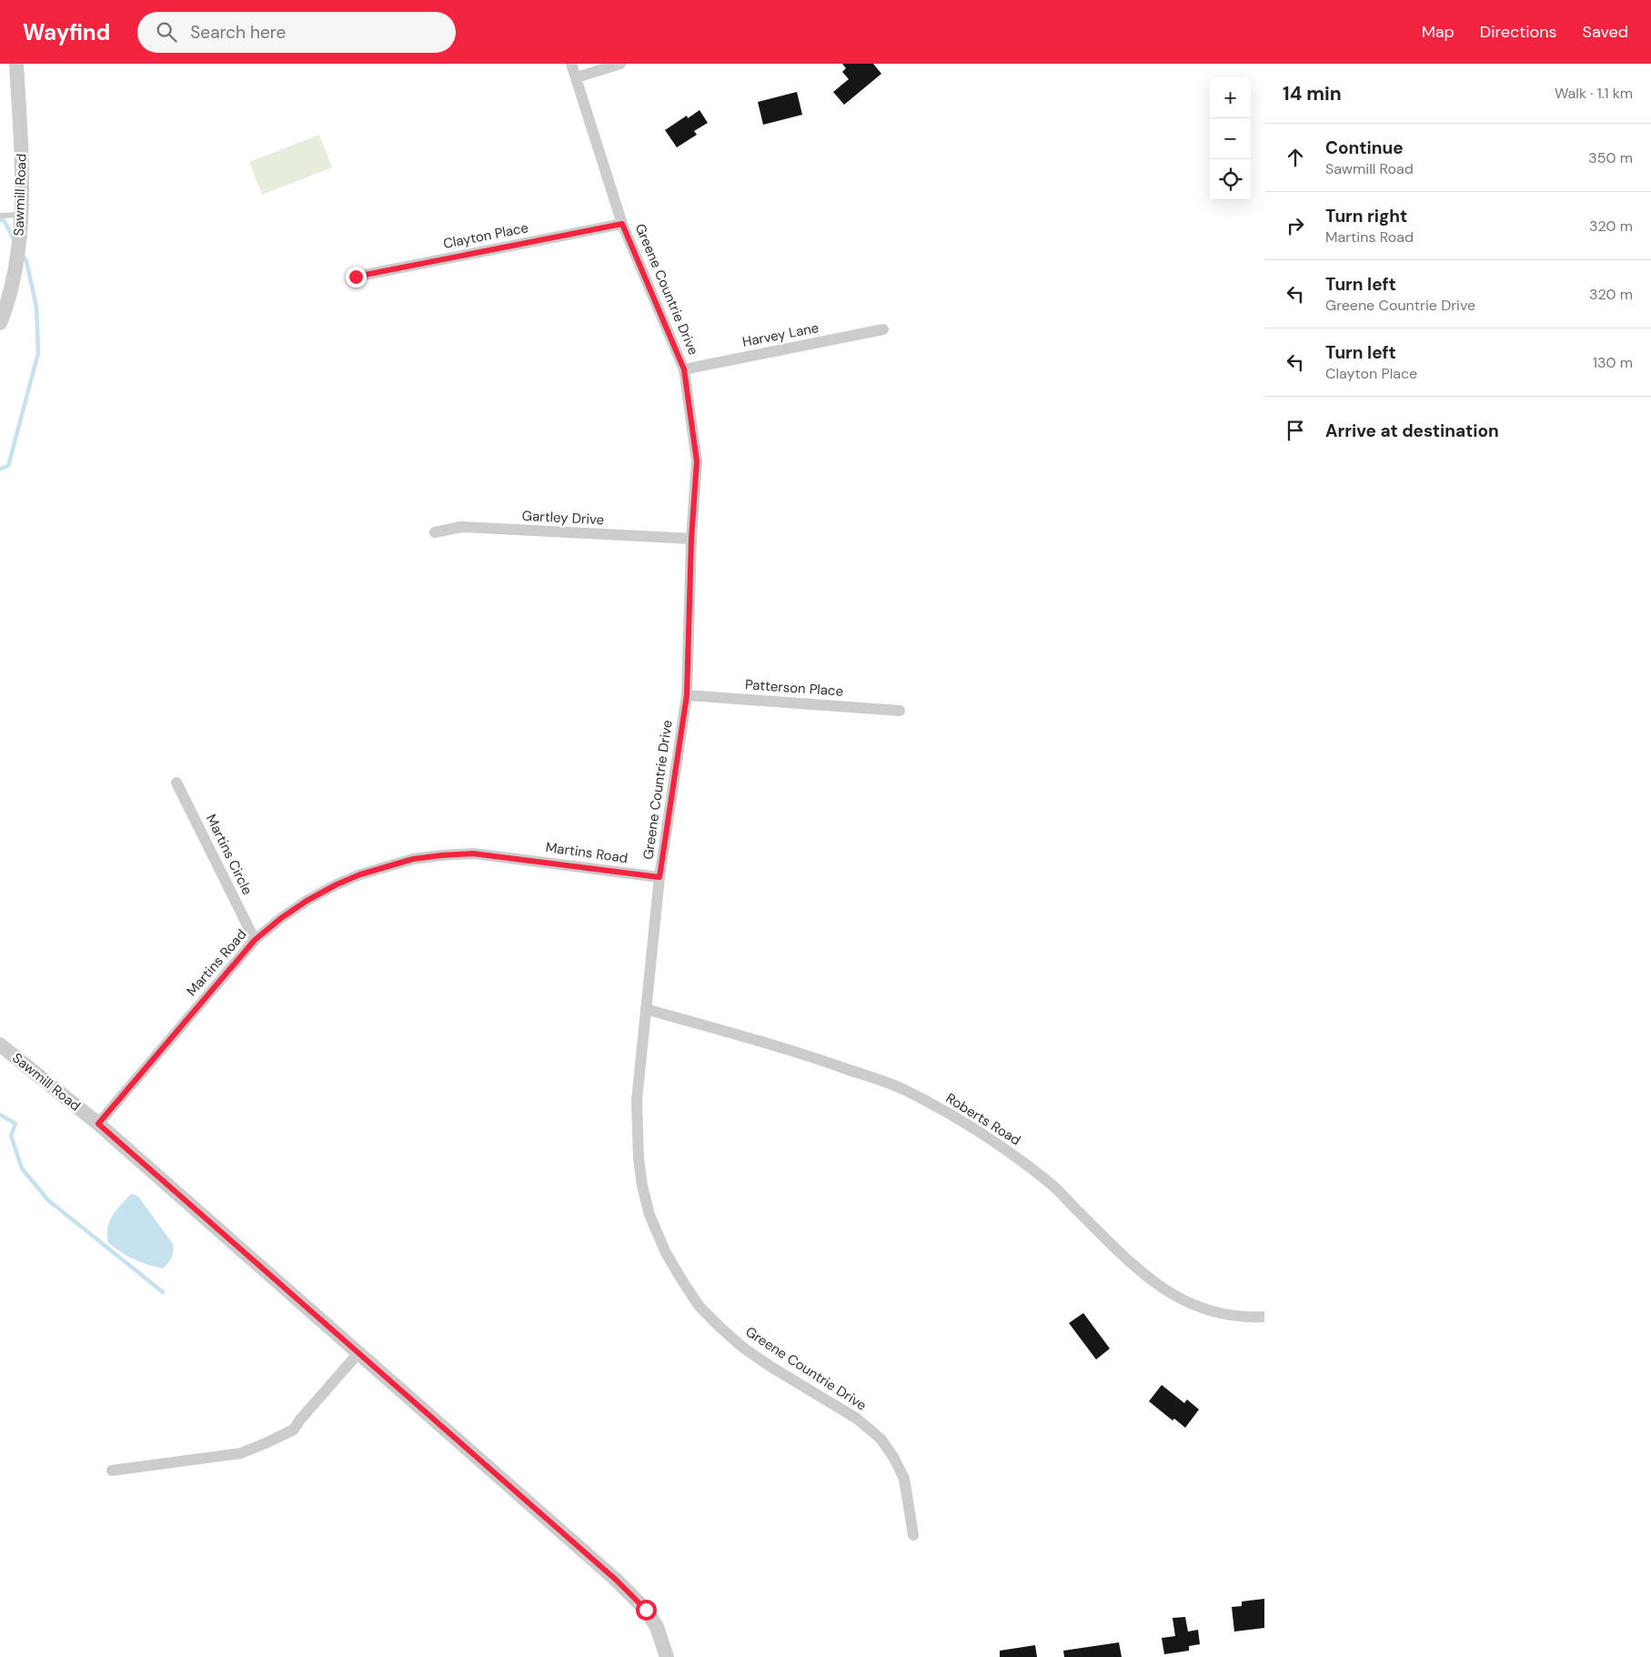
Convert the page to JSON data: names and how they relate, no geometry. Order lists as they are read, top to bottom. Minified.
{"streets":{"street":["Sawmill Road","Clayton Place","Greene Countrie Drive","Harvey Lane","Gartley Drive","Patterson Place","Martins Road","Martins Circle","Roberts Road"]},"crossings":[["Sawmill Road","Martins Road"],["Clayton Place","Greene Countrie Drive"],["Greene Countrie Drive","Harvey Lane"],["Greene Countrie Drive","Gartley Drive"],["Greene Countrie Drive","Patterson Place"],["Greene Countrie Drive","Martins Road"],["Greene Countrie Drive","Roberts Road"],["Martins Road","Martins Circle"]],"page":{"header":"Wayfind","search":"Search here","nav":["Map","Directions","Saved"],"heading":["14 min","Walk · 1.1 km"],"map_buttons":["+","−"],"list":[["Continue","Sawmill Road","350 m"],["Turn right","Martins Road","320 m"],["Turn left","Greene Countrie Drive","320 m"],["Turn left","Clayton Place","130 m"],"Arrive at destination"]}}
